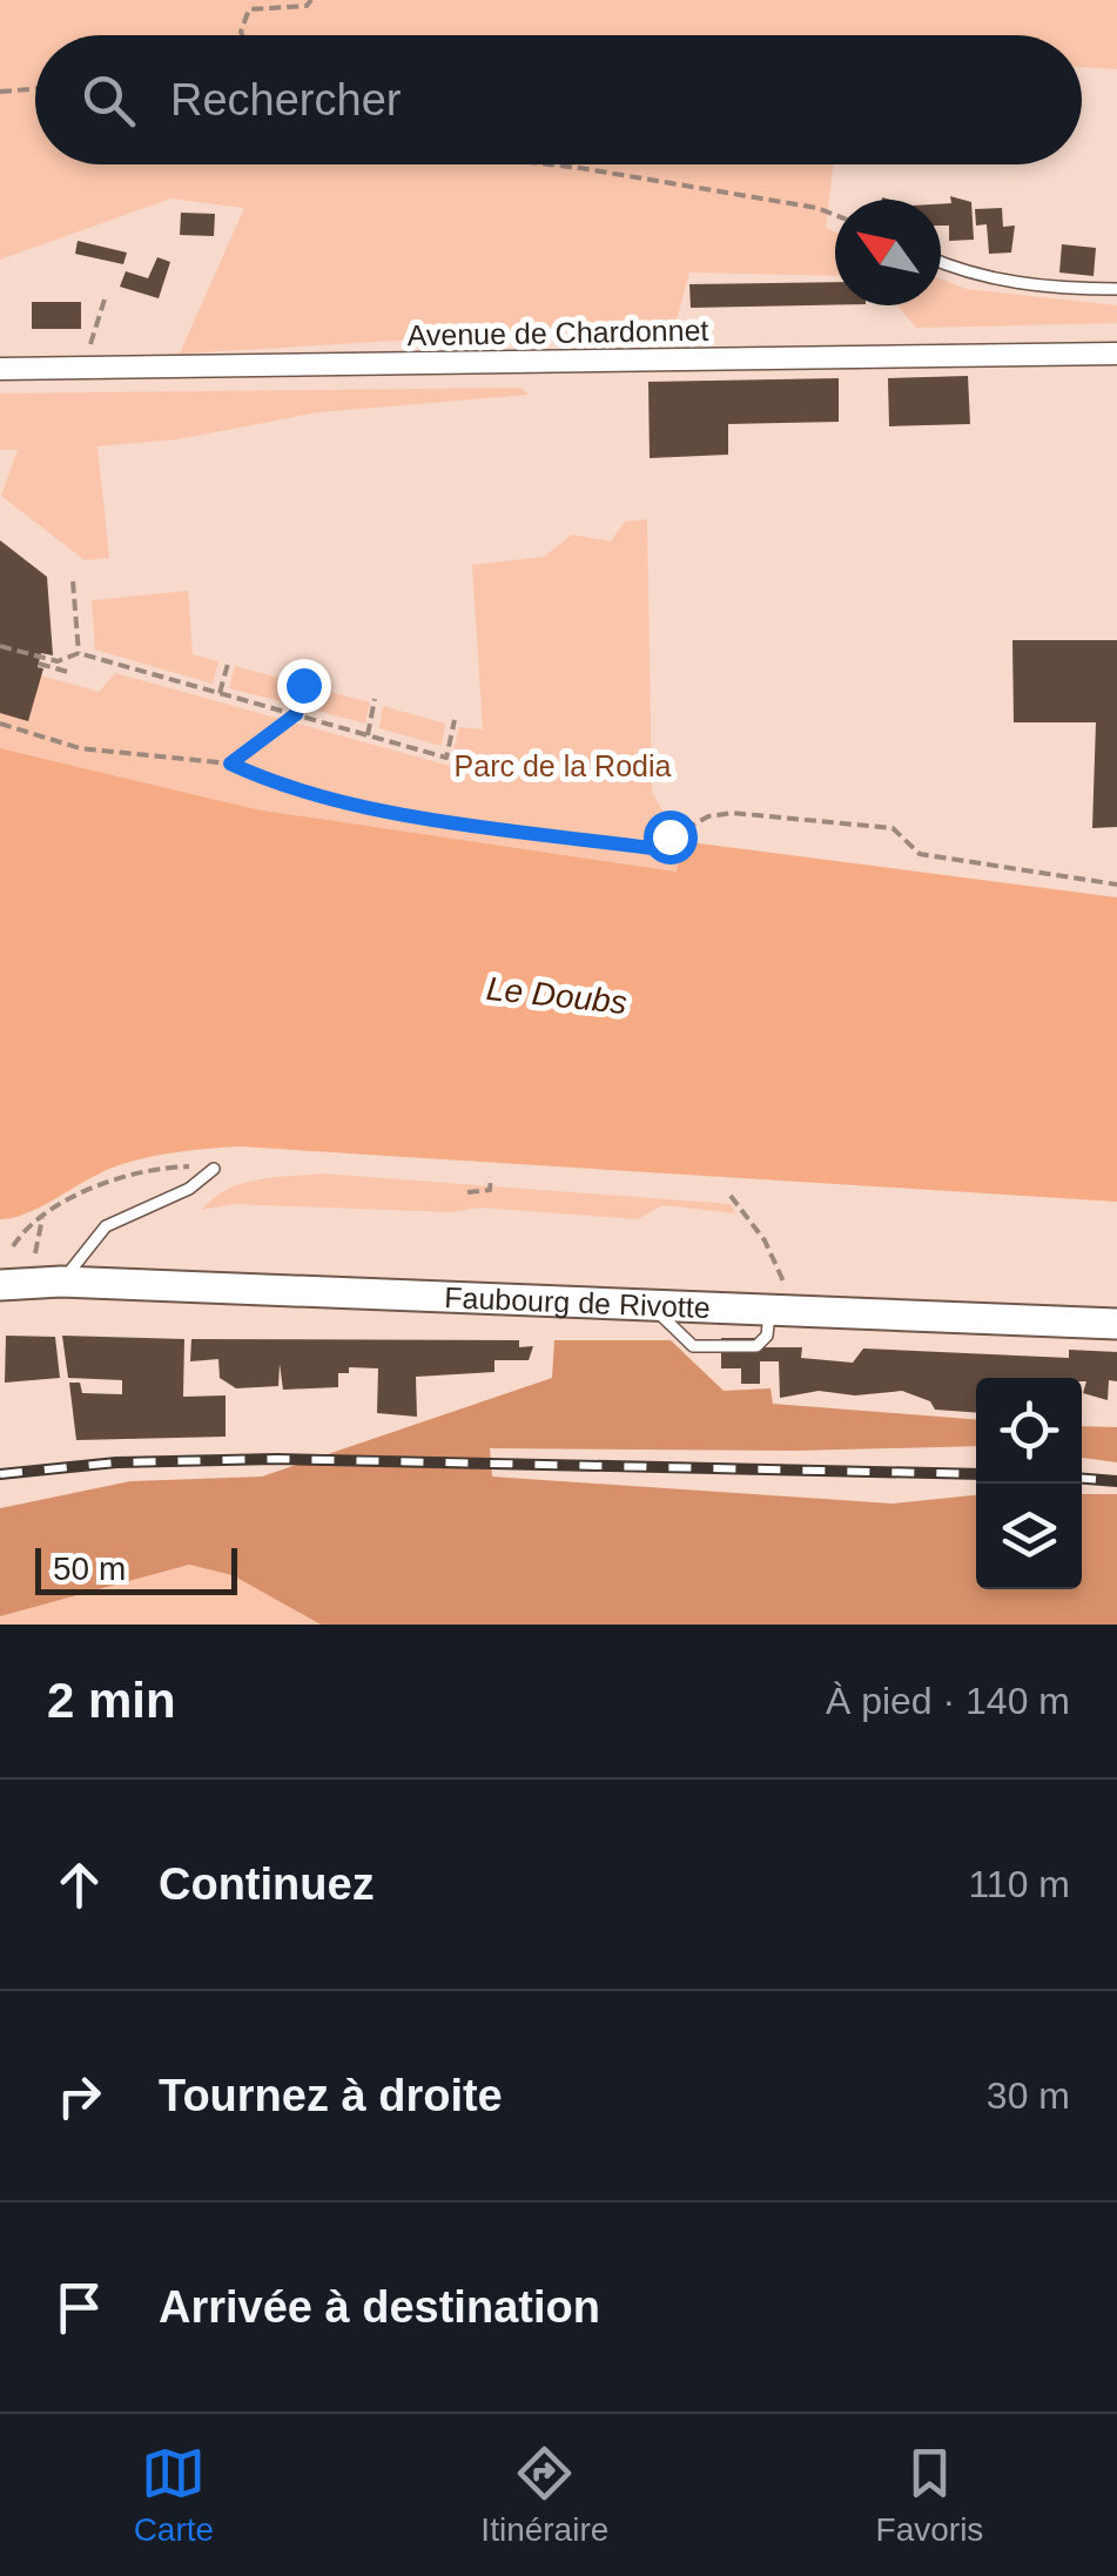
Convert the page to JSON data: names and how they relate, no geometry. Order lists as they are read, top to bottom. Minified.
{"streets":{"main road":["Faubourg de Rivotte"],"street":["Avenue de Chardonnet"]},"water":["Le Doubs"],"parks":["Parc de la Rodia"],"scale_bar":"50 m","north":"top left","page":{"search":"Rechercher","scale":"50 m","heading":["2 min","À pied · 140 m"],"list":[["Continuez","110 m"],["Tournez à droite","30 m"],"Arrivée à destination"],"nav":["Carte","Itinéraire","Favoris"]}}
